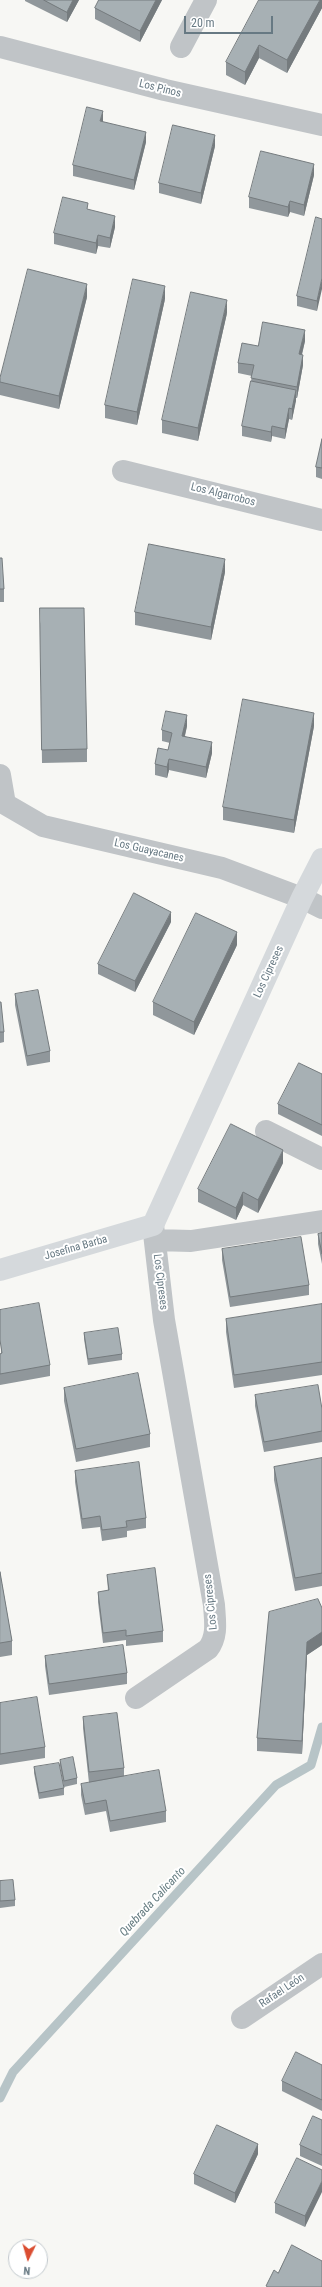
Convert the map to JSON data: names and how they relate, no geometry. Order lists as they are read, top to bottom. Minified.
{"streets":{"street":["Los Pinos","Los Algarrobos","Los Guayacanes","Los Cipreses","Josefina Barba","Rafael León"]},"crossings":[["Los Guayacanes","Los Cipreses"],["Los Cipreses","Josefina Barba"]],"water":["Quebrada Calicanto"],"scale_bar":"20 m","north":"bottom"}
